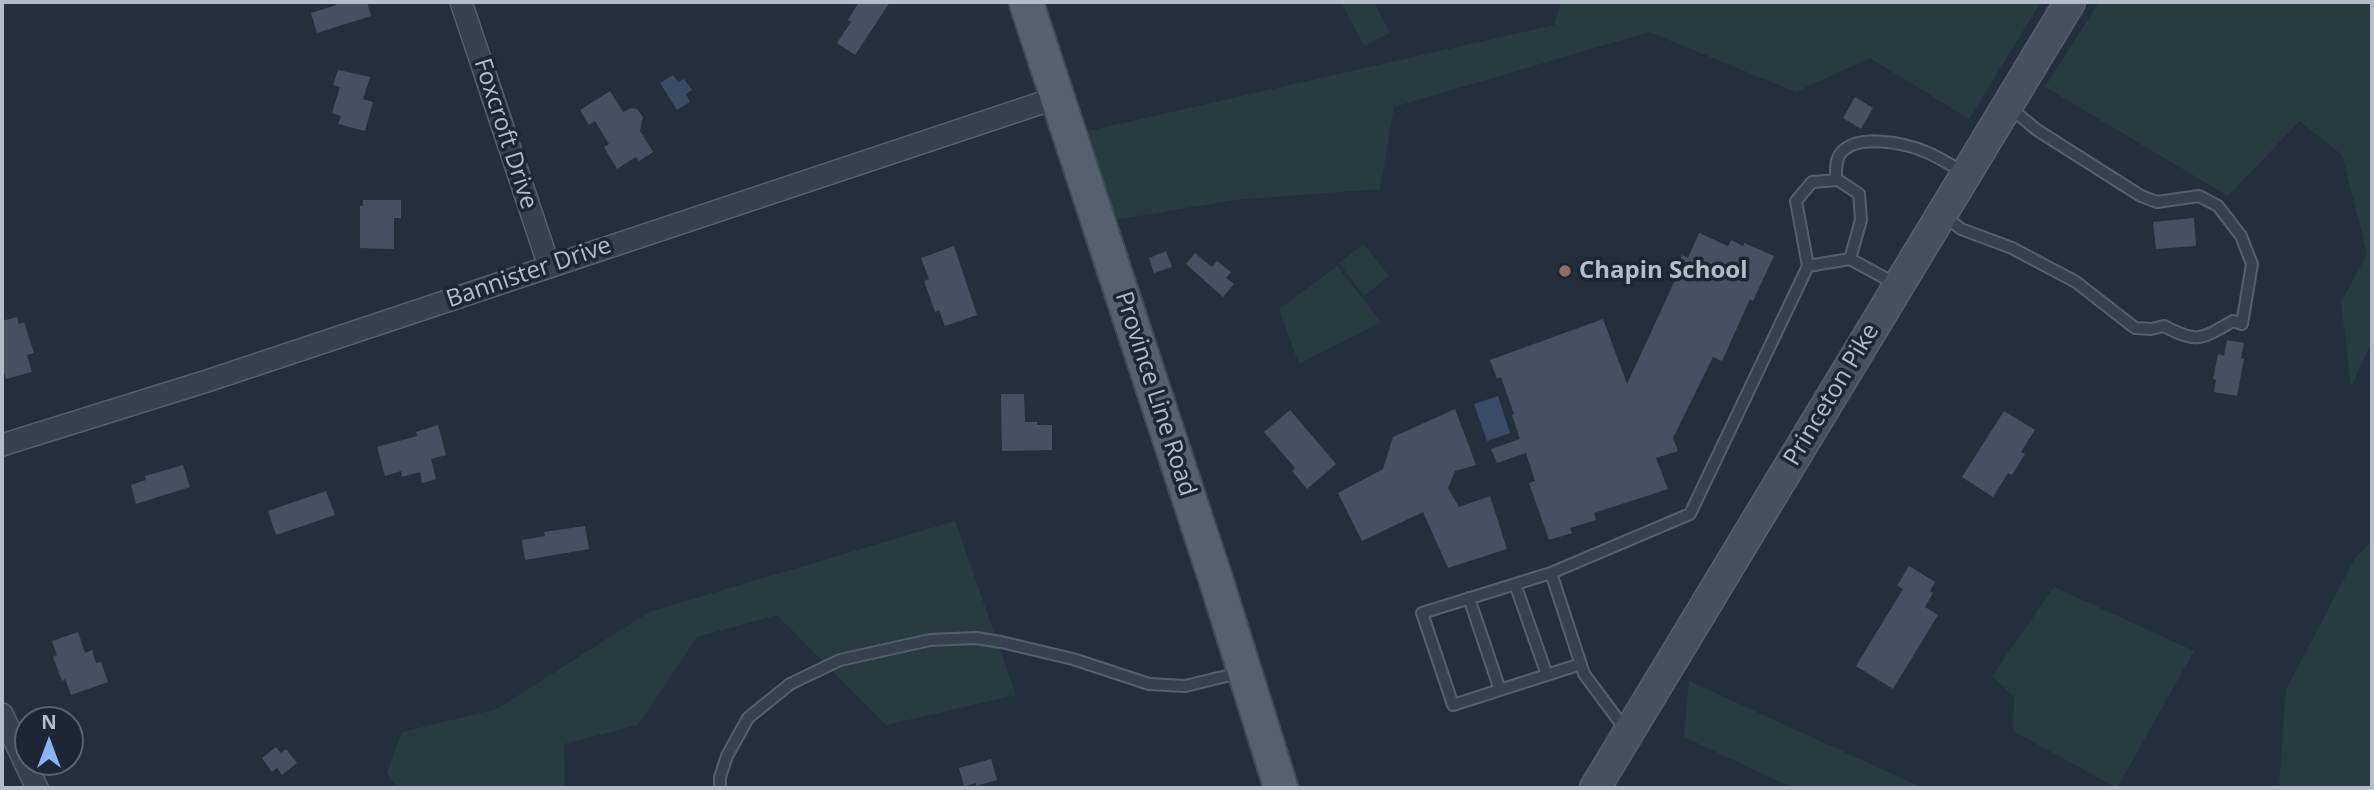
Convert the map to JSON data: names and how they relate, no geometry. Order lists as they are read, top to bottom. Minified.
{"streets":{"main road":["Province Line Road","Princeton Pike"],"street":["Foxcroft Drive","Bannister Drive"]},"crossings":[["Foxcroft Drive","Bannister Drive"],["Bannister Drive","Province Line Road"]],"places":["Chapin School"],"north":"top"}
